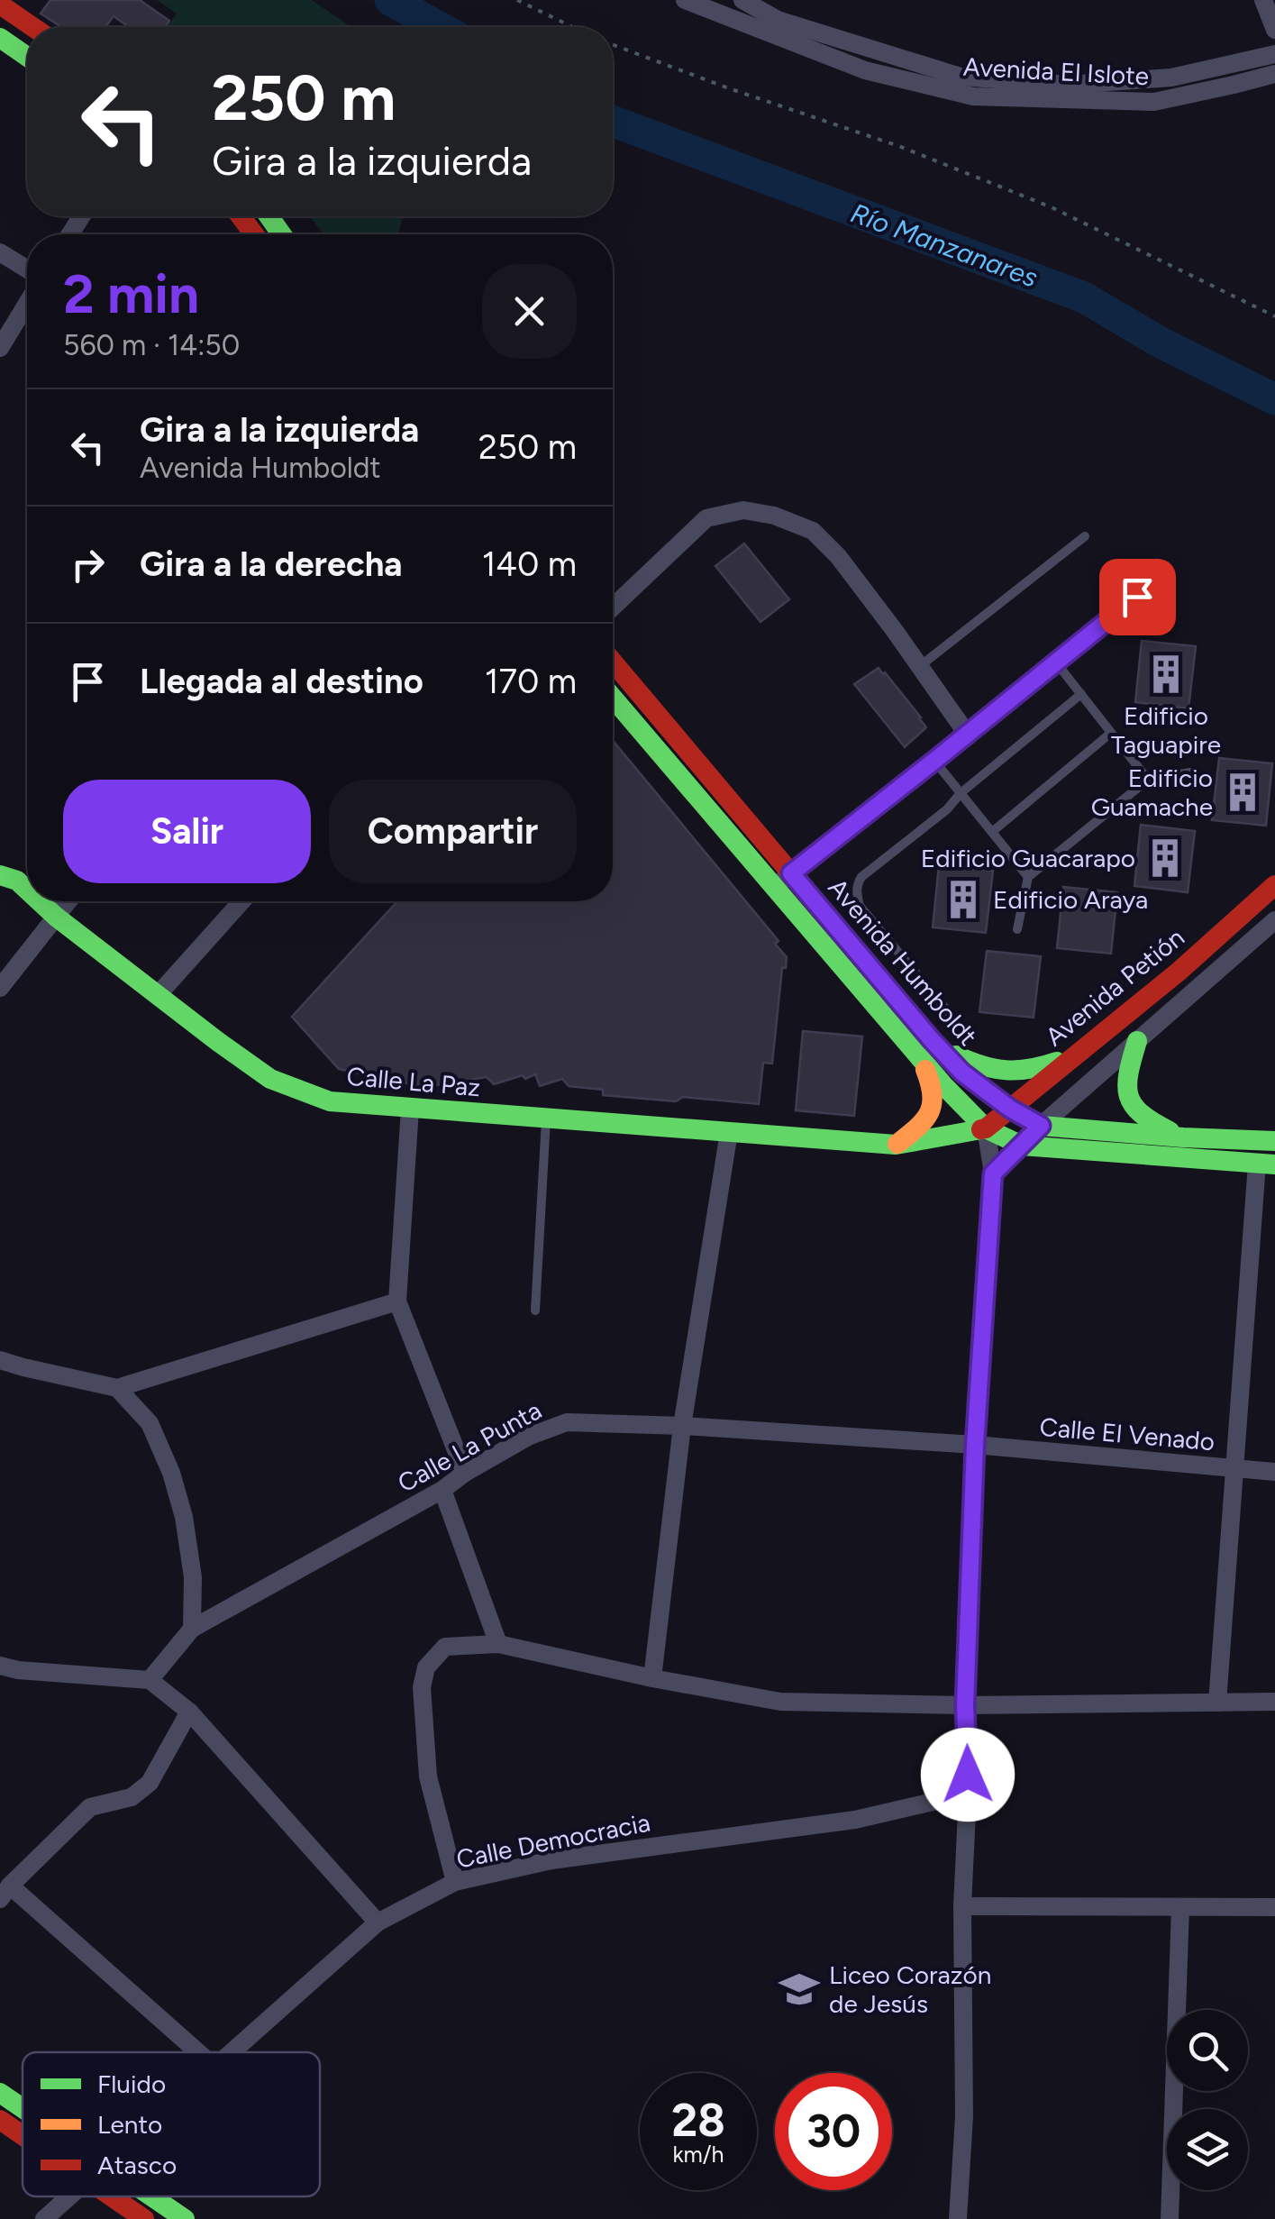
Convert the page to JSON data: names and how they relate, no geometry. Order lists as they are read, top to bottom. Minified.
{"streets":{"main road":["Avenida Humboldt","Avenida Petión","Calle La Paz"],"street":["Avenida El Islote","Calle El Venado","Calle La Punta","Calle Democracia"]},"crossings":[["Avenida Humboldt","Avenida Petión"],["Avenida Humboldt","Calle La Paz"],["Avenida Petión","Calle La Paz"],["Calle El Venado","Calle La Punta"]],"water":["Río Manzanares"],"places":{"building":["Edificio Taguapire","Edificio Guamache","Edificio Guacarapo","Edificio Araya"],"school or university":["Liceo Corazón de Jesús"]},"legend":["Fluido","Lento","Atasco"],"page":{"turn":["250 m","Gira a la izquierda"],"heading":["2 min","560 m · 14:50"],"list":[{"name":"Gira a la izquierda","note":"Avenida Humboldt","value":"250 m"},{"name":"Gira a la derecha","value":"140 m"},{"name":"Llegada al destino","value":"170 m"}],"buttons":["Salir","Compartir"],"speed":"28 km/h","limit":"30"}}
